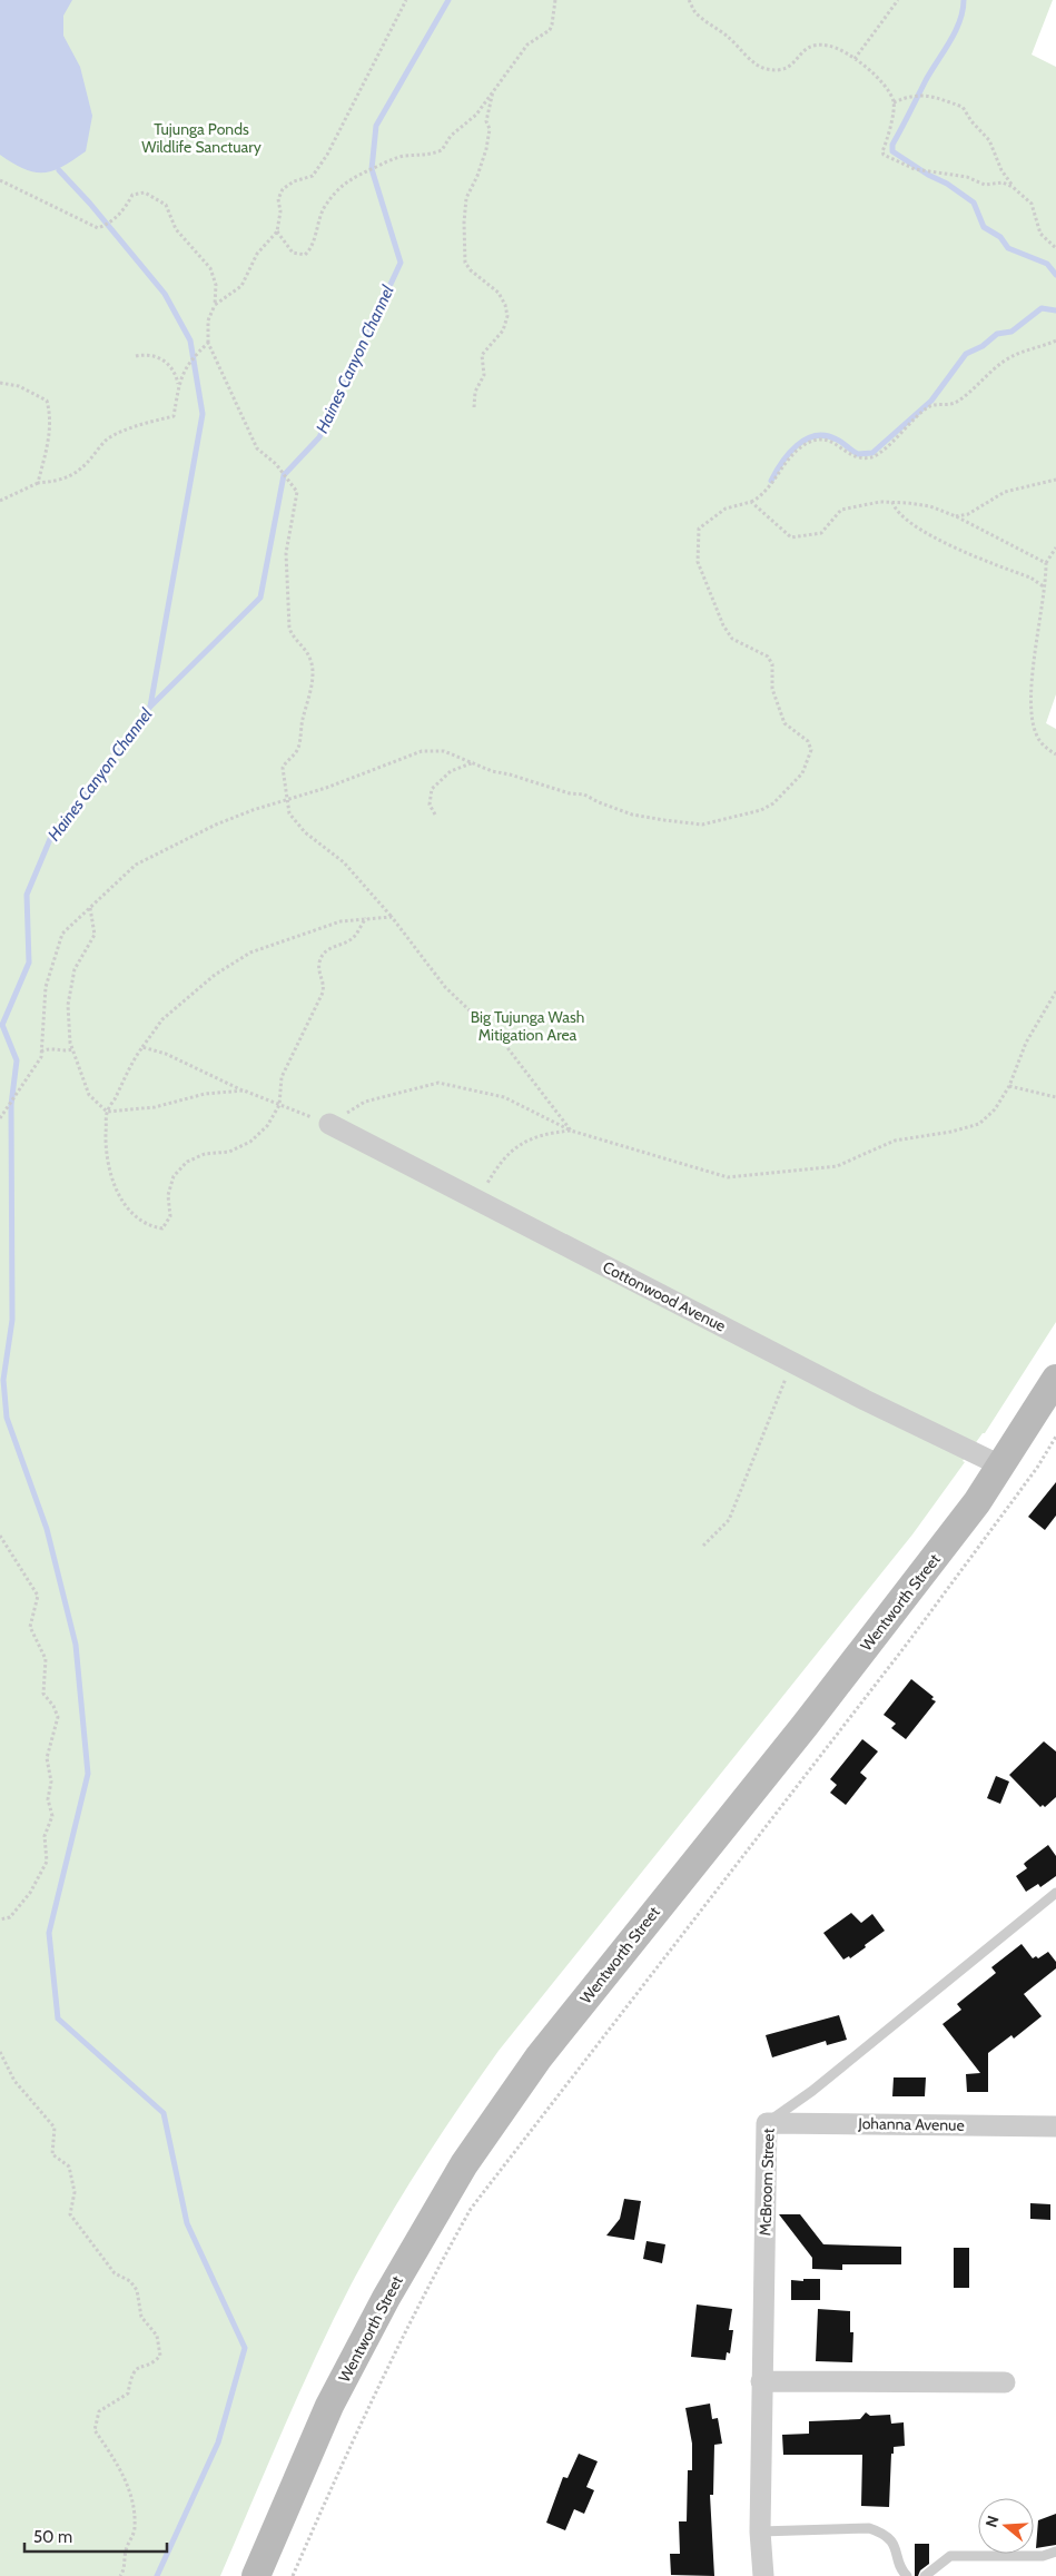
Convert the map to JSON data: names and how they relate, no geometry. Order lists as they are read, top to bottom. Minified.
{"streets":{"main road":["Wentworth Street"],"street":["Cottonwood Avenue","Johanna Avenue","McBroom Street"]},"crossings":[["Cottonwood Avenue","Wentworth Street"],["Johanna Avenue","McBroom Street"]],"water":["Haines Canyon Channel"],"parks":["Tujunga Ponds Wildlife Sanctuary","Big Tujunga Wash Mitigation Area"],"scale_bar":"50 m","north":"left"}
